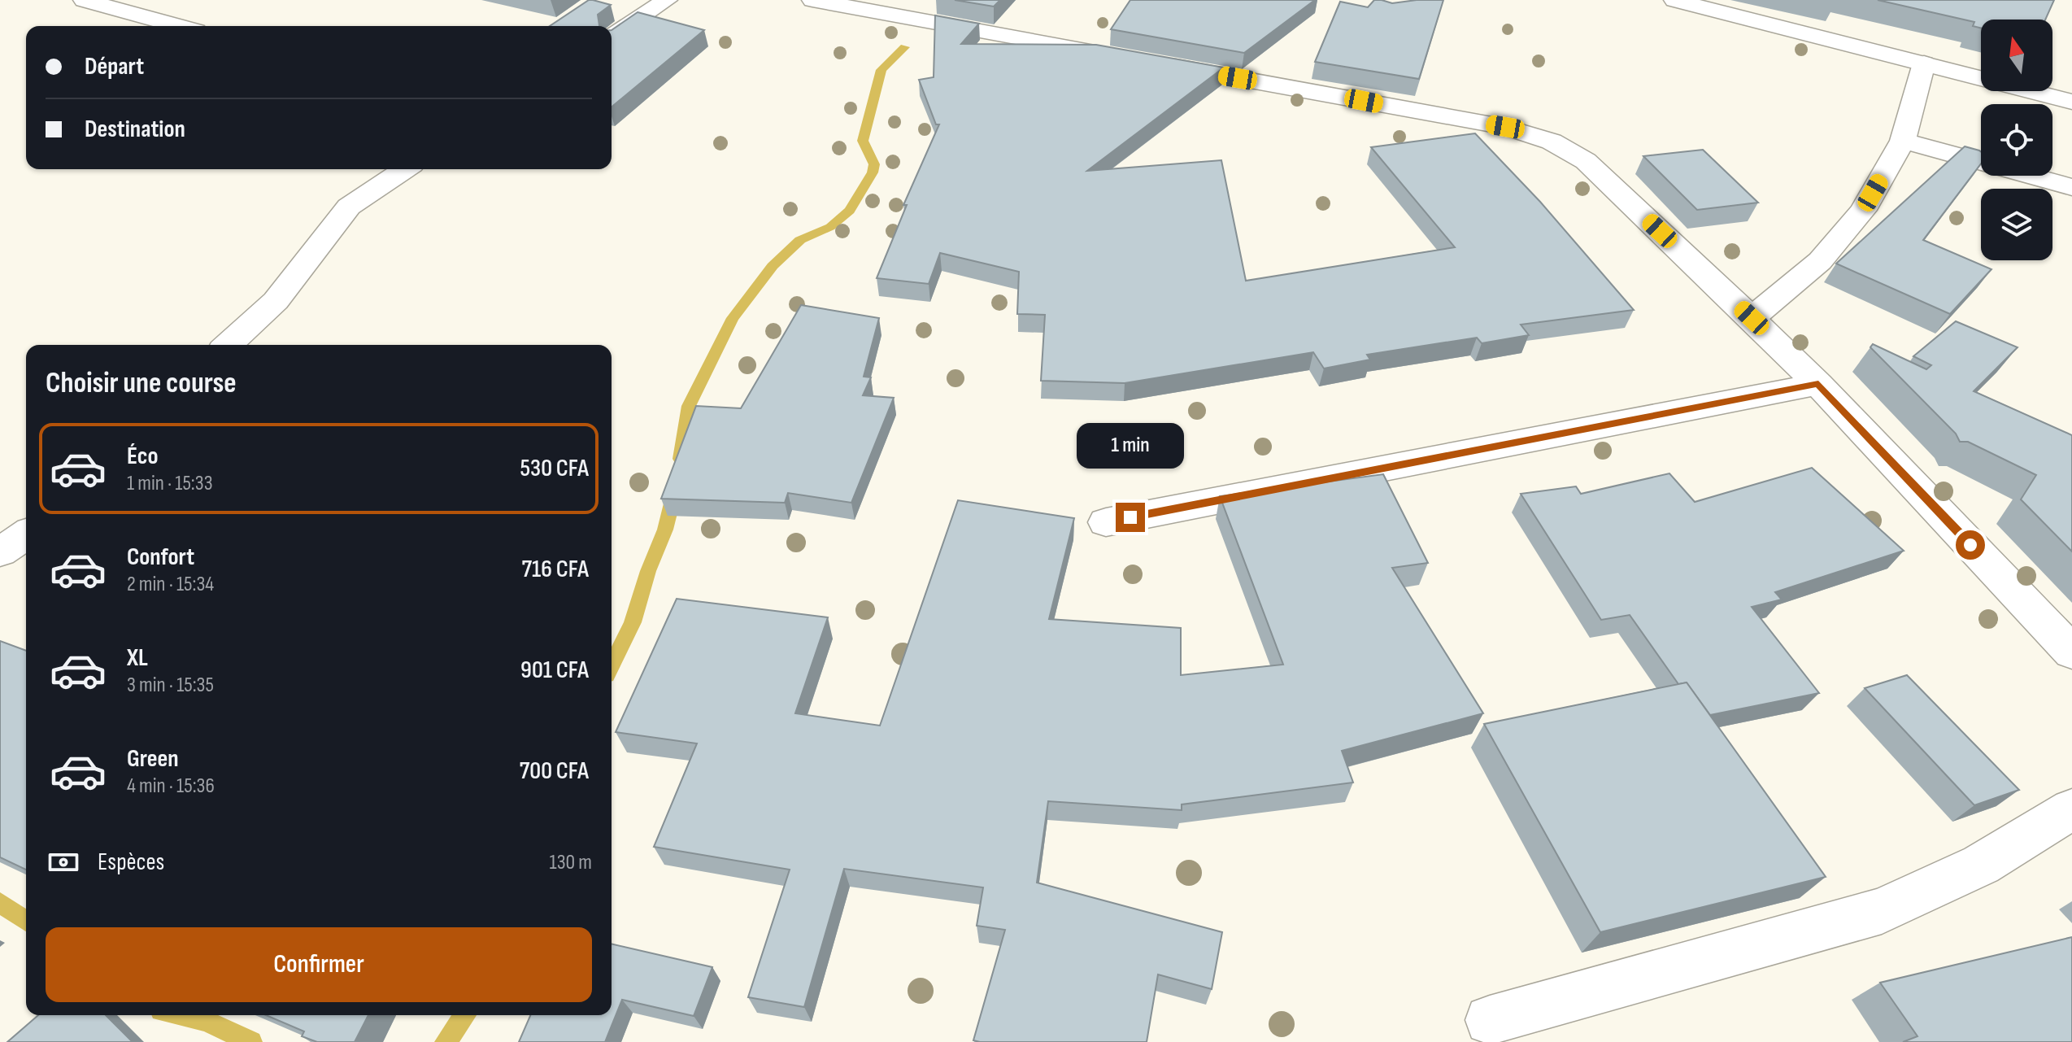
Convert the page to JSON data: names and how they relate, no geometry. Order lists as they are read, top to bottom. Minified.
{"north":"top","page":{"banner":["Départ","Destination"],"heading":"Choisir une course","bubble":"1 min","list":[{"name":"Éco","note":"1 min · 15:33","value":"530 CFA"},{"name":"Confort","note":"2 min · 15:34","value":"716 CFA"},{"name":"XL","note":"3 min · 15:35","value":"901 CFA"},{"name":"Green","note":"4 min · 15:36","value":"700 CFA"}],"pay":["Espèces","130 m"],"buttons":"Confirmer"}}
